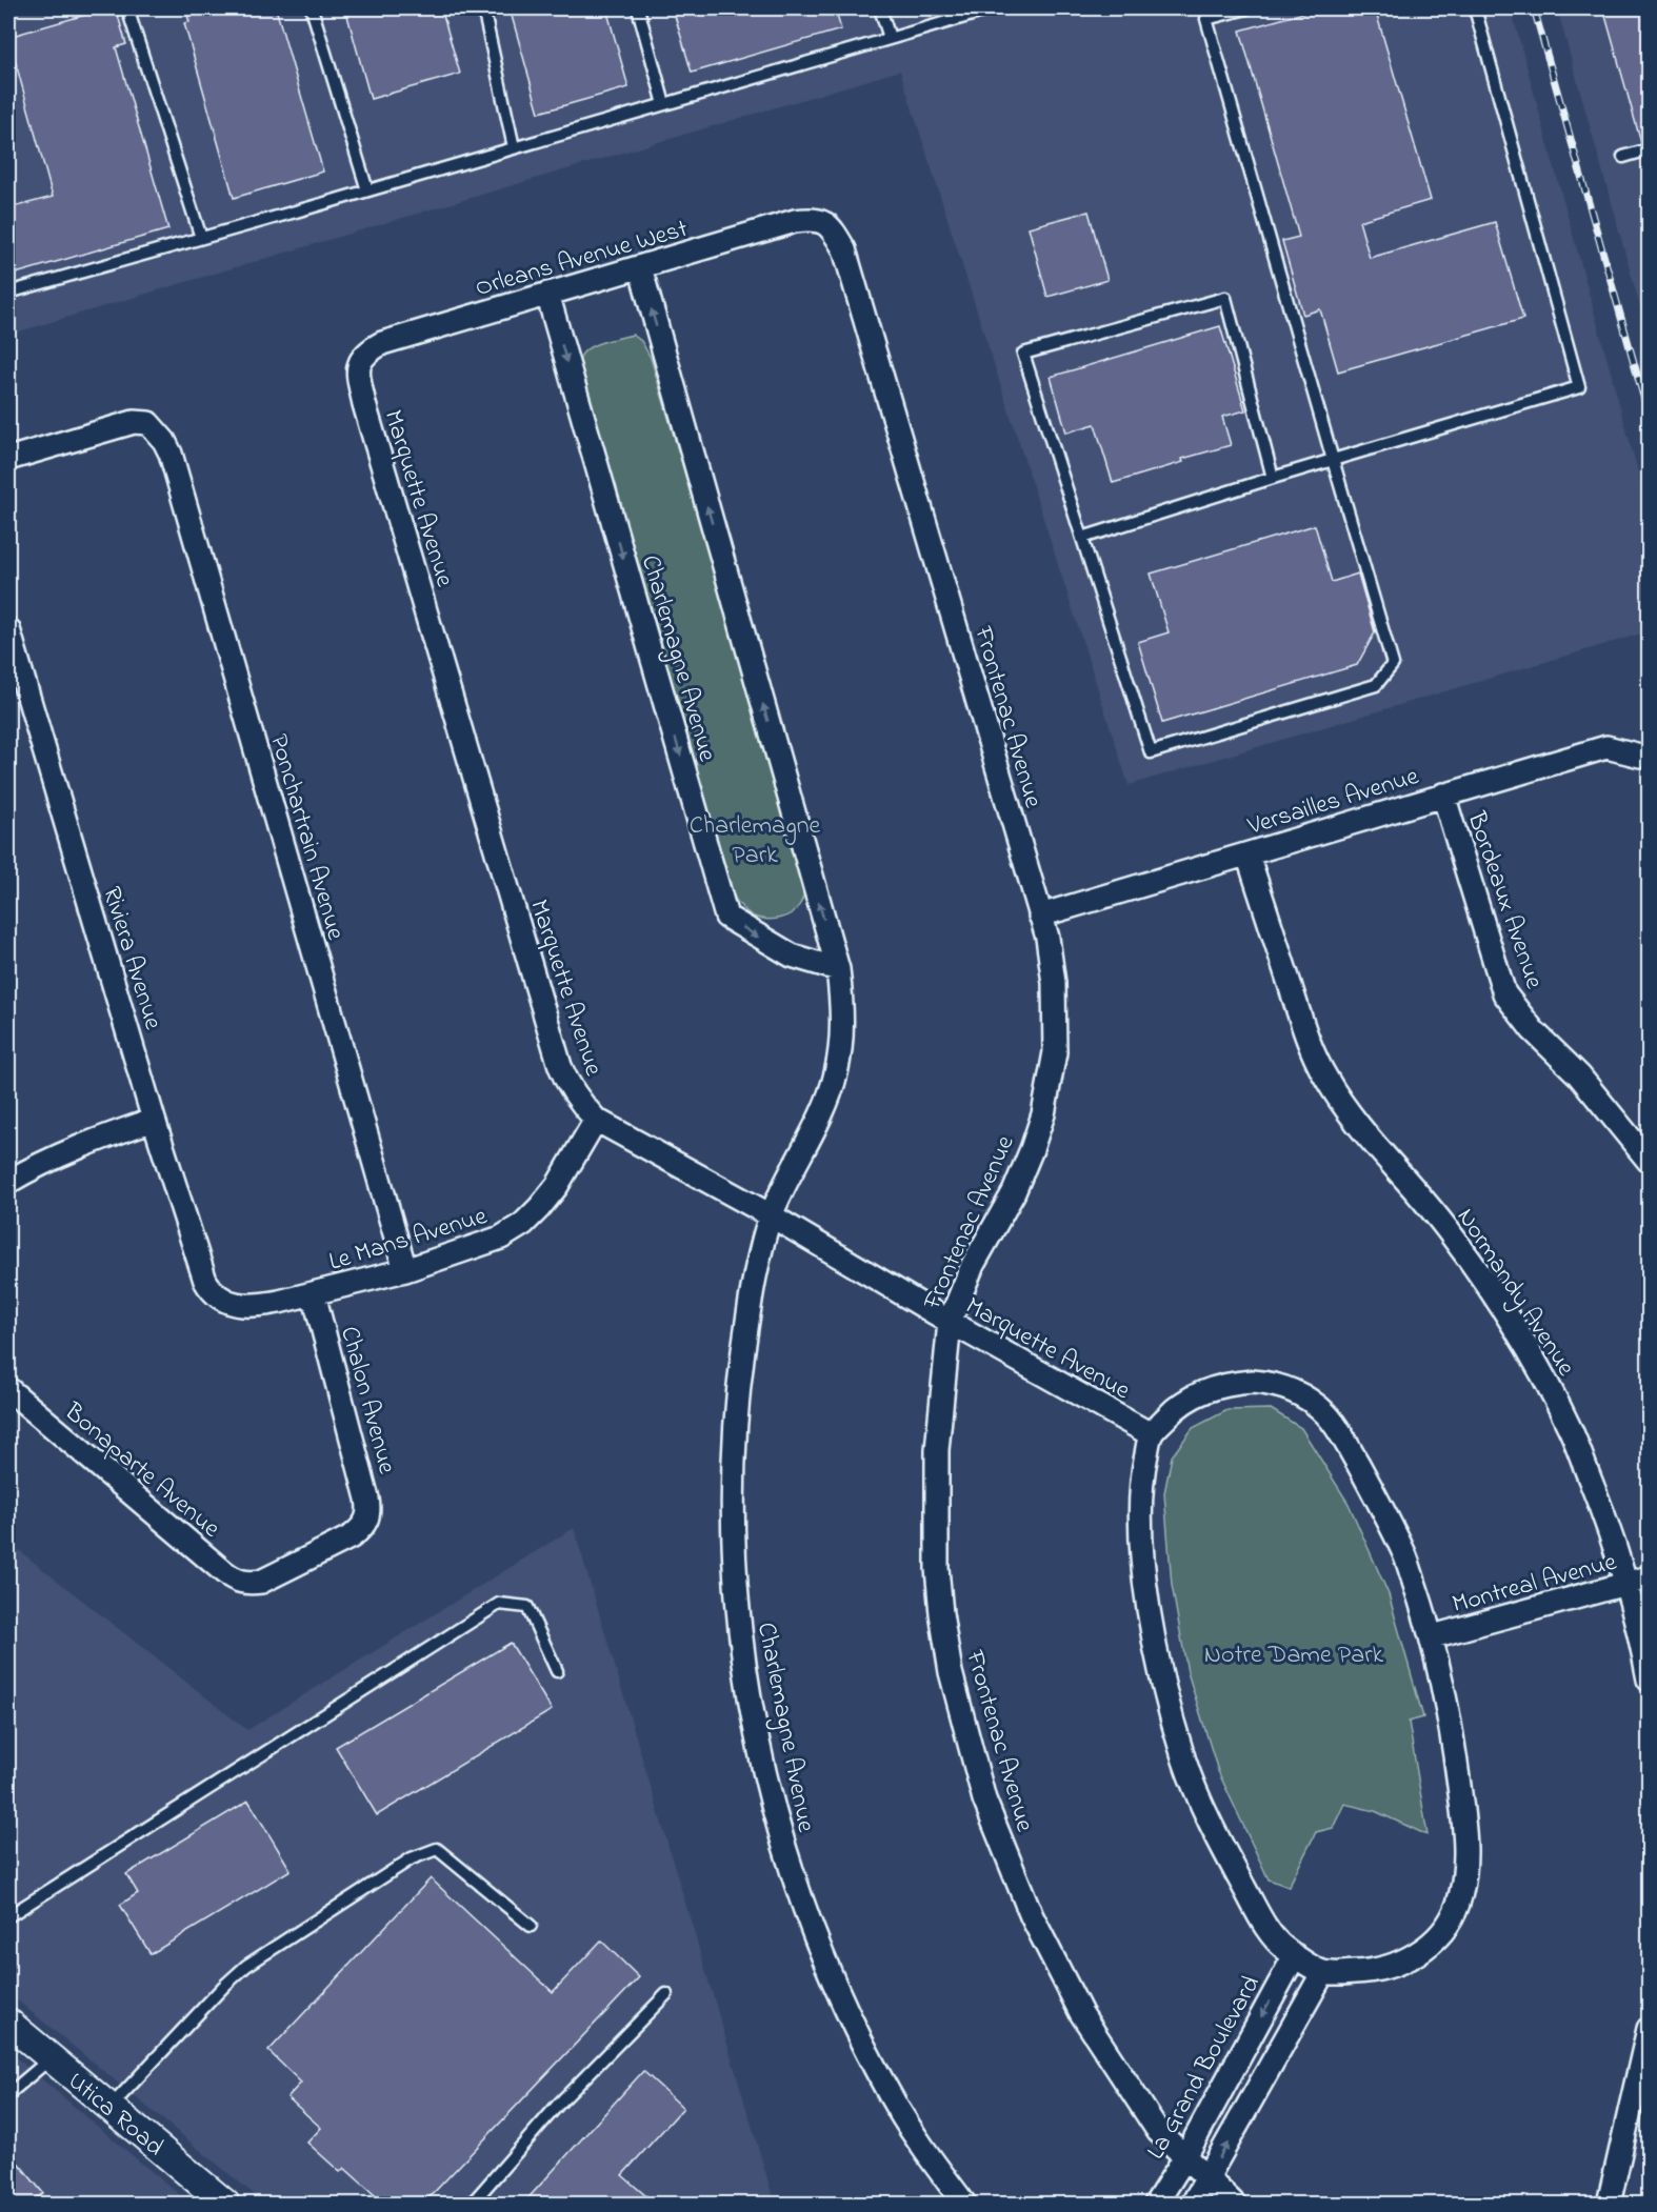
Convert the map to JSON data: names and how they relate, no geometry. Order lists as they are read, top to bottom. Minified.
{"streets":{"street":["Orleans Avenue West","Marquette Avenue","Charlemagne Avenue","Frontenac Avenue","Versailles Avenue","Ponchartrain Avenue","Bordeaux Avenue","Riviera Avenue","Le Mans Avenue","Normandy Avenue","Chalon Avenue","Bonaparte Avenue","Montreal Avenue","La Grand Boulevard","Utica Road"]},"crossings":[["Orleans Avenue West","Marquette Avenue"],["Orleans Avenue West","Charlemagne Avenue"],["Orleans Avenue West","Frontenac Avenue"],["Marquette Avenue","Charlemagne Avenue"],["Marquette Avenue","Frontenac Avenue"],["Marquette Avenue","Le Mans Avenue"],["Frontenac Avenue","Versailles Avenue"],["Frontenac Avenue","La Grand Boulevard"],["Versailles Avenue","Bordeaux Avenue"],["Versailles Avenue","Normandy Avenue"],["Ponchartrain Avenue","Le Mans Avenue"],["Riviera Avenue","Le Mans Avenue"],["Le Mans Avenue","Chalon Avenue"],["Normandy Avenue","Montreal Avenue"],["Chalon Avenue","Bonaparte Avenue"]],"parks":["Charlemagne Park","Notre Dame Park"]}
